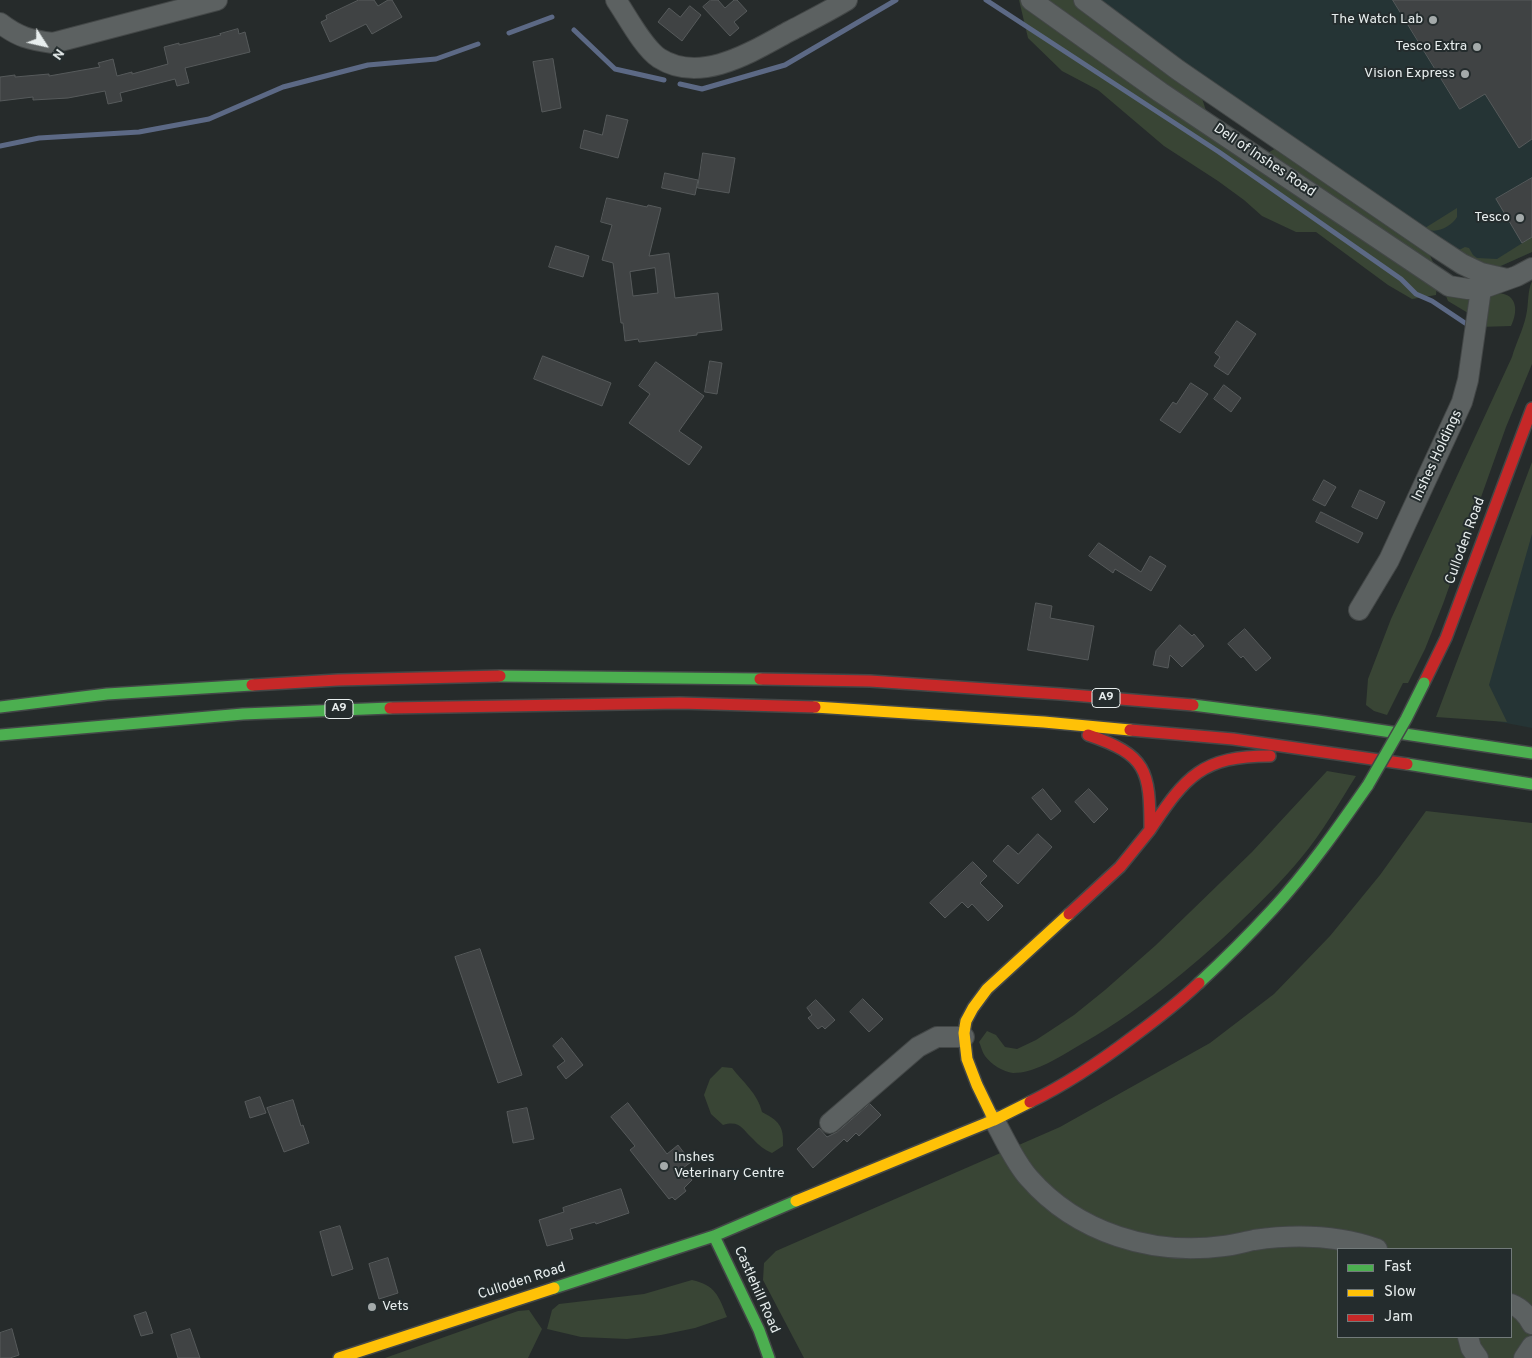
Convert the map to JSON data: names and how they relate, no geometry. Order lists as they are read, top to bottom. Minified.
{"streets":{"main road":["Culloden Road","A9","Castlehill Road"],"street":["Dell of Inshes Road","Inshes Holdings"]},"crossings":[["Dell of Inshes Road","Inshes Holdings"],["Culloden Road","Castlehill Road"]],"places":["The Watch Lab","Tesco Extra","Vision Express","Tesco","Inshes Veterinary Centre","Vets"],"legend":["Fast","Slow","Jam"],"north":"bottom right"}
